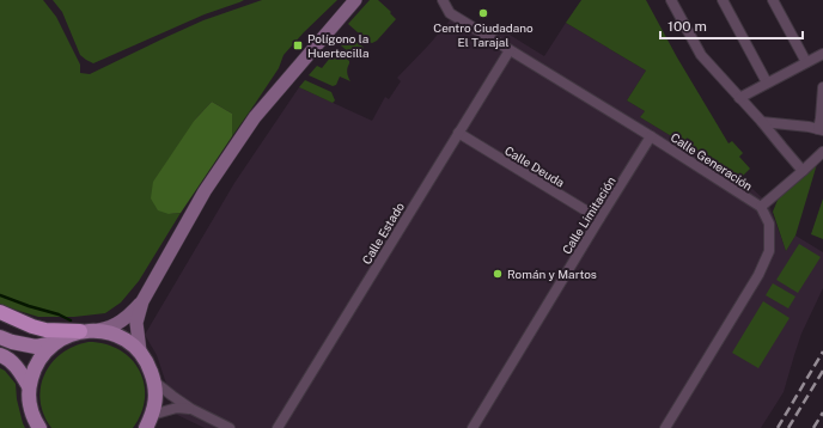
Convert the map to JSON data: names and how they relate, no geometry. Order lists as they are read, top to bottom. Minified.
{"streets":{"street":["Calle Generación","Calle Deuda","Calle Limitación","Calle Estado"]},"crossings":[["Calle Generación","Calle Limitación"],["Calle Generación","Calle Estado"],["Calle Deuda","Calle Limitación"],["Calle Deuda","Calle Estado"]],"places":{"other":["Centro Ciudadano El Tarajal","Román y Martos"],"transit":["Polígono la Huertecilla"]},"scale_bar":"100 m"}
